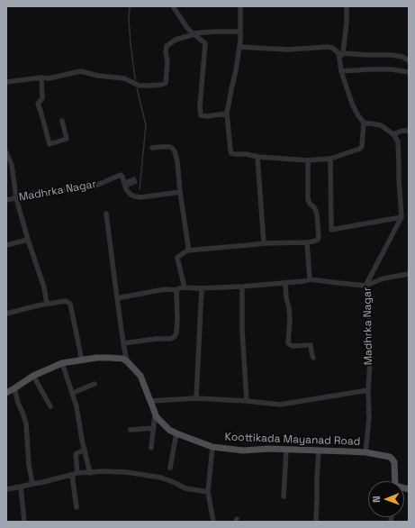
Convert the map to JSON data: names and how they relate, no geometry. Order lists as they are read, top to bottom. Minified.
{"streets":{"main road":["Koottikada Mayanad Road"],"street":["Madhrka Nagar"]},"crossings":[["Madhrka Nagar","Koottikada Mayanad Road"]],"north":"left"}
